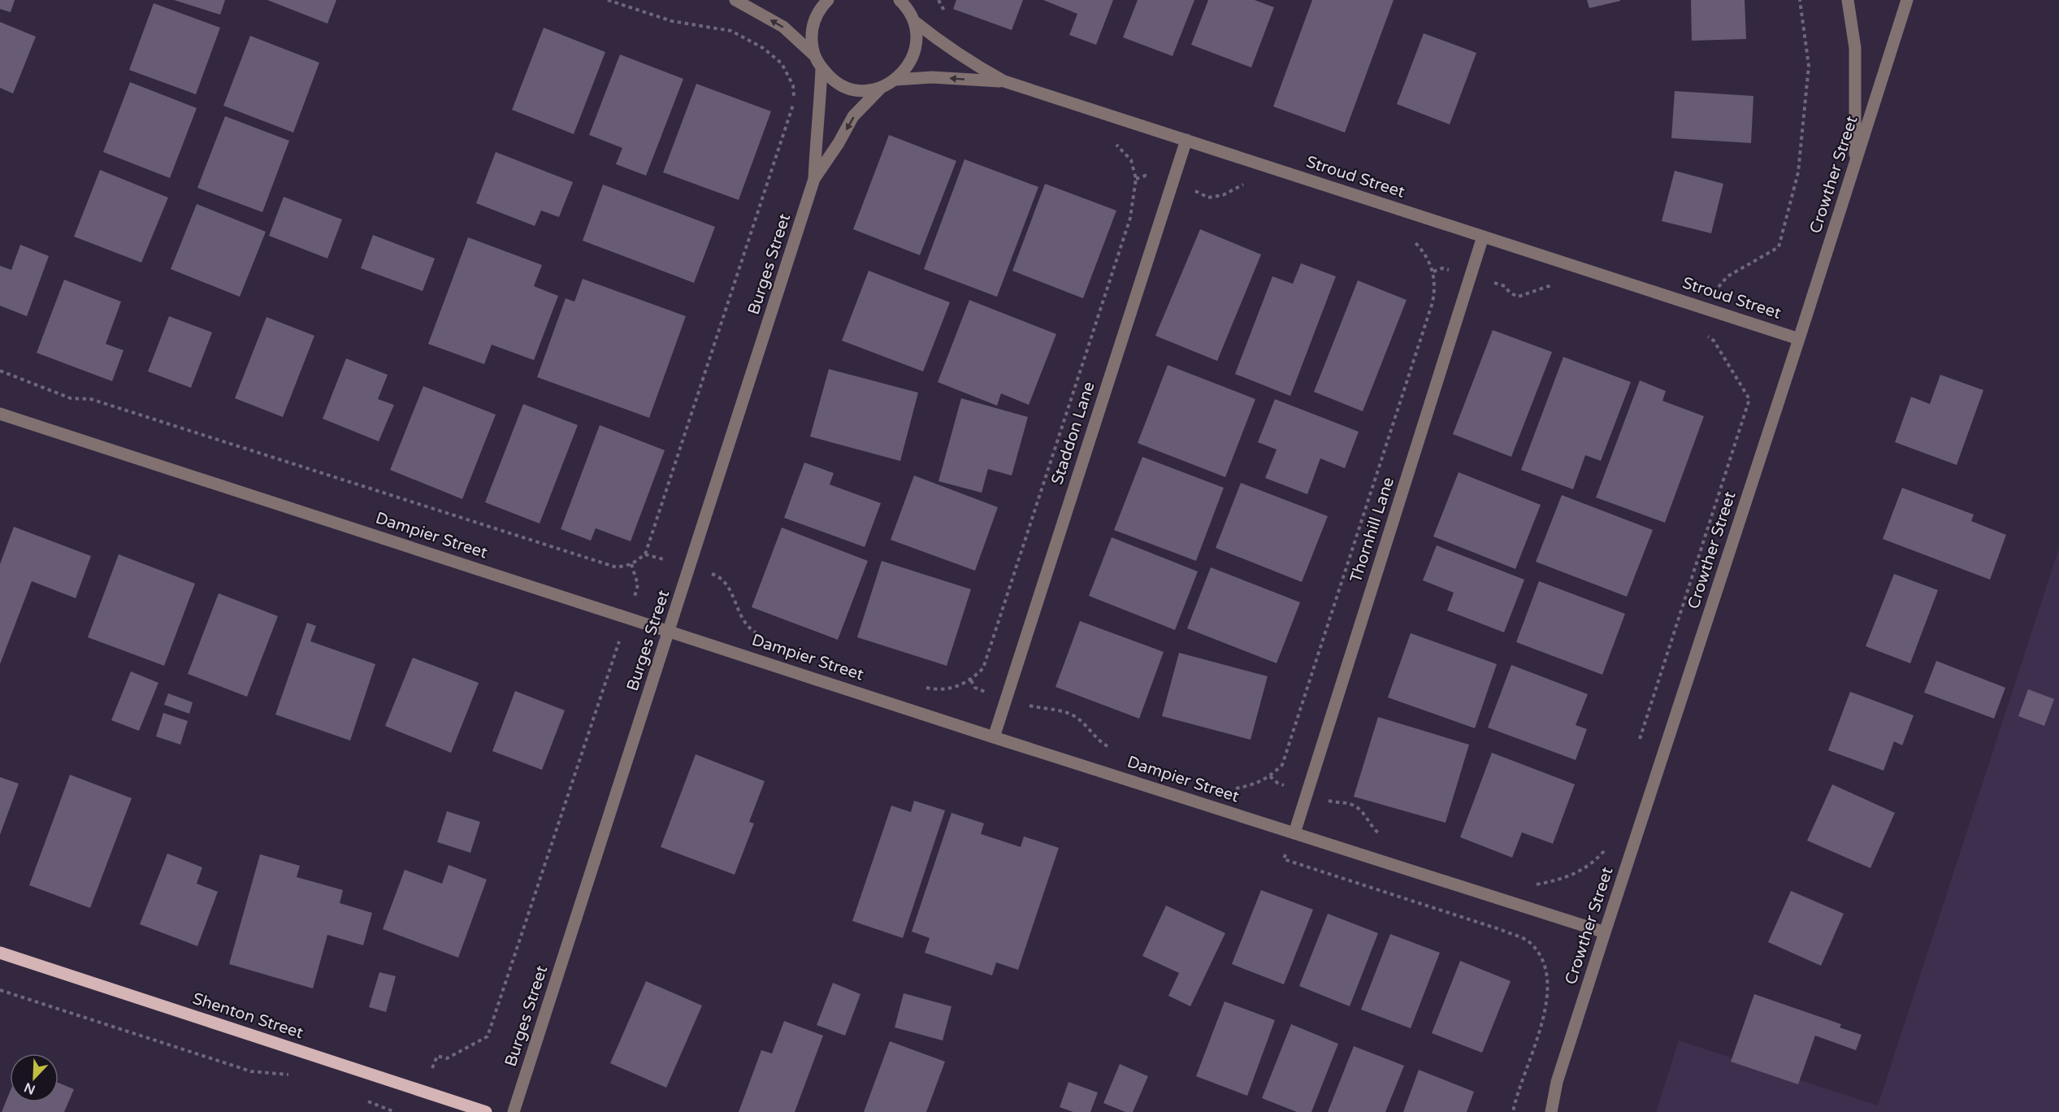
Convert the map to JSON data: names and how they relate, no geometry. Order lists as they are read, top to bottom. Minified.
{"streets":{"main road":["Shenton Street"],"street":["Crowther Street","Stroud Street","Burges Street","Staddon Lane","Thornhill Lane","Dampier Street"]},"crossings":[["Crowther Street","Stroud Street"],["Crowther Street","Dampier Street"],["Stroud Street","Staddon Lane"],["Stroud Street","Thornhill Lane"],["Burges Street","Dampier Street"],["Staddon Lane","Dampier Street"],["Thornhill Lane","Dampier Street"]],"north":"bottom left"}
